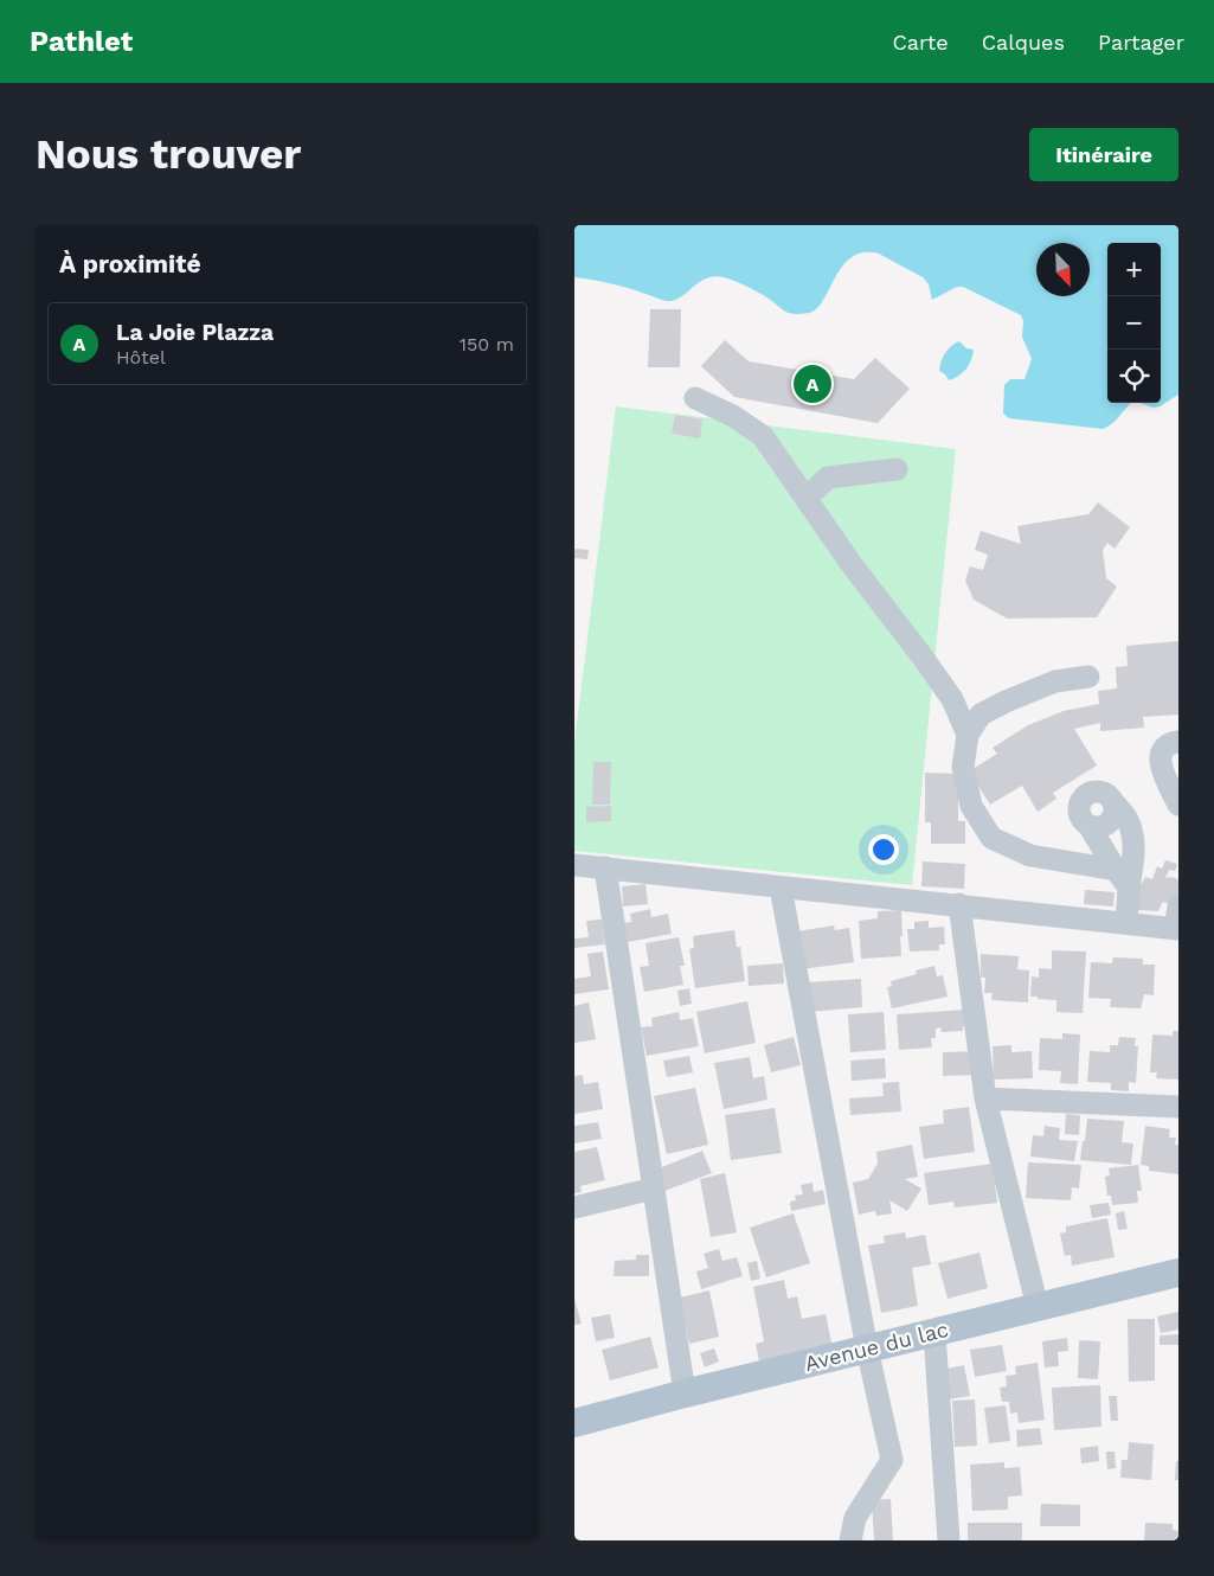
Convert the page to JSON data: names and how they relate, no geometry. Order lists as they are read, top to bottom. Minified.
{"streets":{"main road":["Avenue du lac"]},"north":"bottom right","page":{"header":"Pathlet","nav":["Carte","Calques","Partager"],"buttons":"Itinéraire","title":"Nous trouver","heading":"À proximité","map_buttons":["+","−"],"list":[{"mark":"A","name":"La Joie Plazza","note":"Hôtel","value":"150 m"}],"pins":"A"}}
